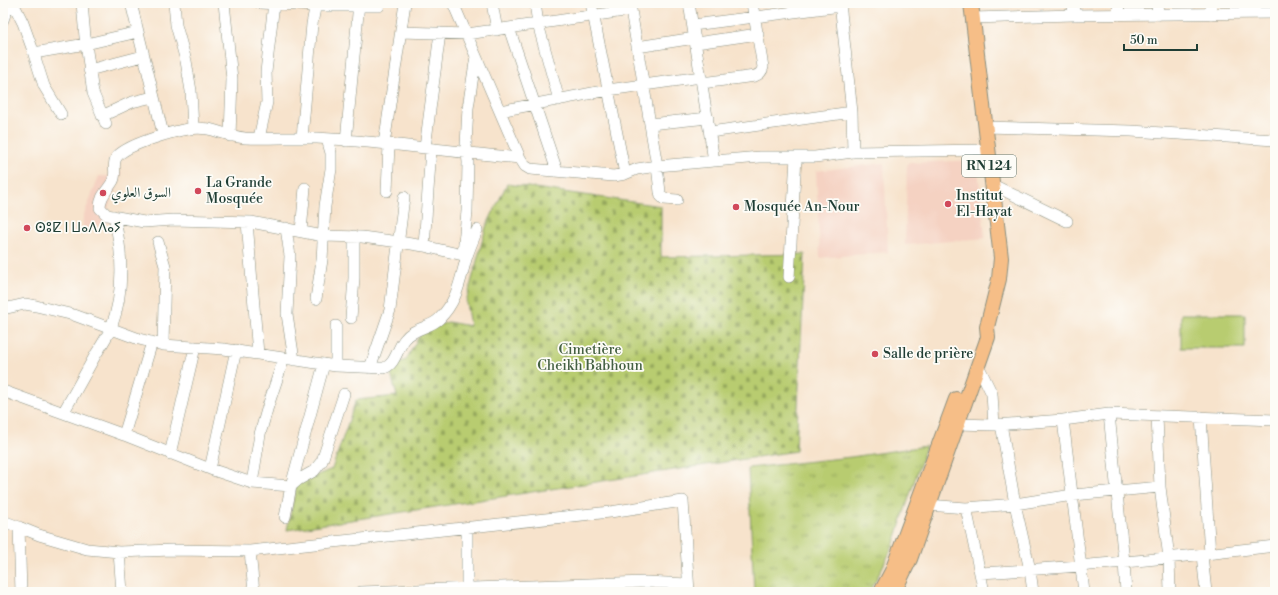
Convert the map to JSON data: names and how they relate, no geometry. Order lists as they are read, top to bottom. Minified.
{"streets":{"main road":["RN 124"]},"parks":["Cimetière Cheikh Babhoun"],"places":["La Grande Mosquée","السوق العلوي","Institut El-Hayat","Mosquée An-Nour","ⵙⵓⵇ ⵏ ⵡⴰⴷⴷⴰⵢ","Salle de prière"],"scale_bar":"50 m"}
